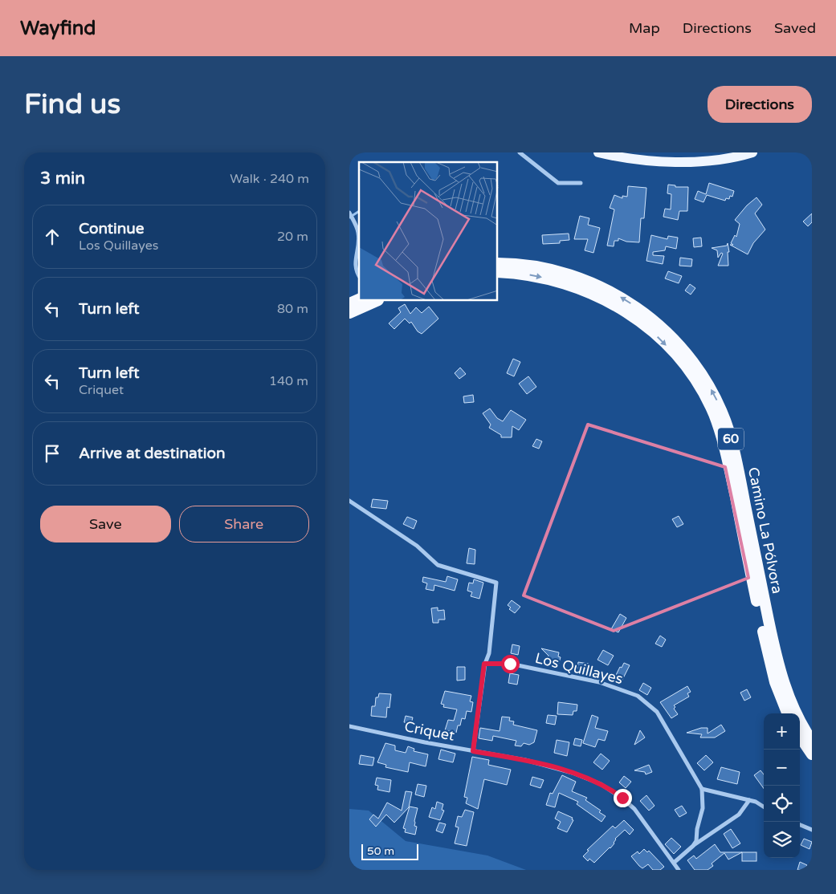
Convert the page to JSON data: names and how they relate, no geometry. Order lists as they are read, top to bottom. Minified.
{"streets":{"highway":["60","Camino La Pólvora"],"street":["Los Quillayes","Criquet"]},"scale_bar":"50 m","page":{"header":"Wayfind","nav":["Map","Directions","Saved"],"buttons":["Directions",["Save","Share"]],"title":"Find us","heading":["3 min","Walk · 240 m"],"list":[["Continue","Los Quillayes","20 m"],["Turn left","80 m"],["Turn left","Criquet","140 m"],"Arrive at destination"],"map_buttons":["+","−"],"scale":"50 m"}}
